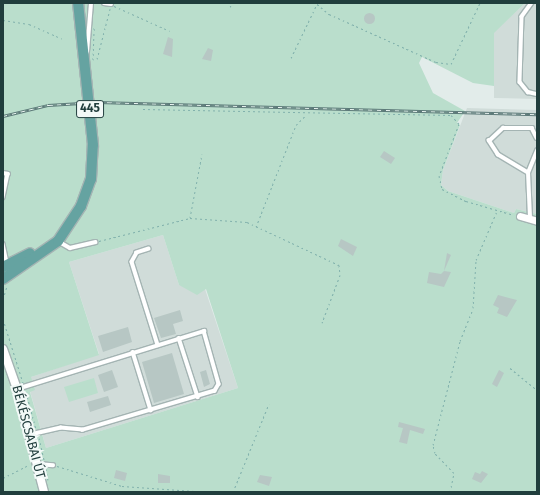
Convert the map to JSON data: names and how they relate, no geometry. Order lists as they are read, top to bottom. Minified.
{"streets":{"main road":["445"],"street":["BÉKÉSCSABAI ÚT"]}}
